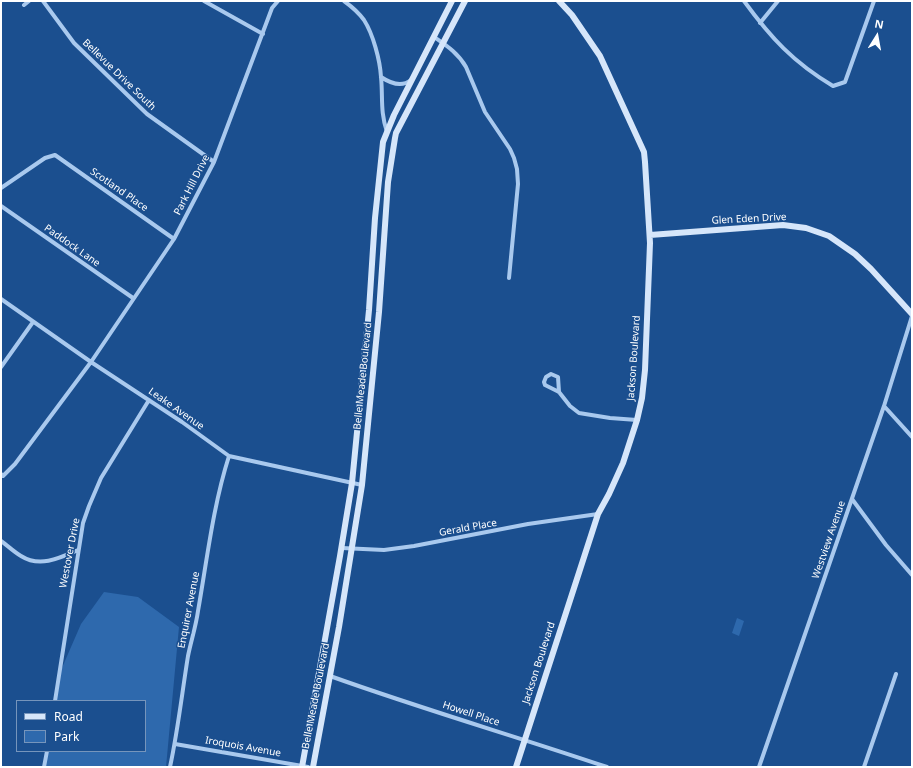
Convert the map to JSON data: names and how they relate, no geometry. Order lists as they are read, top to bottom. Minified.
{"streets":{"main road":["Glen Eden Drive","Jackson Boulevard","Belle Meade Boulevard"],"street":["Bellevue Drive South","Park Hill Drive","Scotland Place","Paddock Lane","Leake Avenue","Gerald Place","Westview Avenue","Westover Drive","Enquirer Avenue","Howell Place","Iroquois Avenue"]},"crossings":[["Bellevue Drive South","Park Hill Drive"],["Park Hill Drive","Scotland Place"],["Park Hill Drive","Paddock Lane"],["Park Hill Drive","Leake Avenue"],["Glen Eden Drive","Jackson Boulevard"],["Glen Eden Drive","Westview Avenue"],["Jackson Boulevard","Gerald Place"],["Jackson Boulevard","Howell Place"],["Belle Meade Boulevard","Leake Avenue"],["Belle Meade Boulevard","Gerald Place"],["Belle Meade Boulevard","Howell Place"],["Belle Meade Boulevard","Iroquois Avenue"],["Leake Avenue","Westover Drive"],["Leake Avenue","Enquirer Avenue"],["Enquirer Avenue","Iroquois Avenue"]],"legend":["Road","Park"],"north":"top"}
